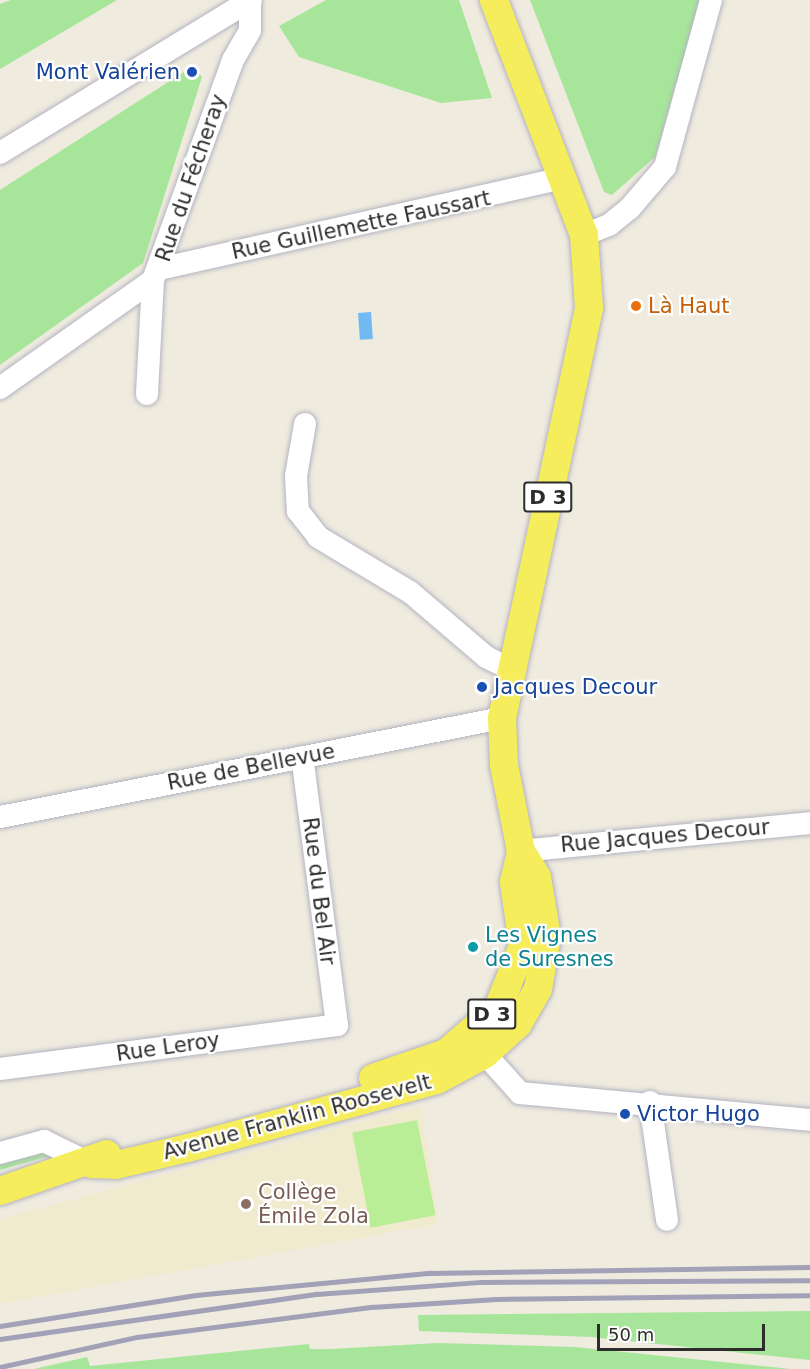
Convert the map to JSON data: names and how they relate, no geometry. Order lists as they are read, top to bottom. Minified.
{"streets":{"main road":["D 3","Avenue Franklin Roosevelt"],"street":["Rue du Fécheray","Rue Guillemette Faussart","Rue de Bellevue","Rue Jacques Decour","Rue du Bel Air","Rue Leroy"]},"crossings":[["Rue du Fécheray","Rue Guillemette Faussart"],["Rue Guillemette Faussart","Avenue Franklin Roosevelt"],["Rue de Bellevue","Rue du Bel Air"],["Rue de Bellevue","Avenue Franklin Roosevelt"],["Rue Jacques Decour","Avenue Franklin Roosevelt"],["Rue du Bel Air","Rue Leroy"]],"places":["Mont Valérien","Là Haut","Jacques Decour","Les Vignes de Suresnes","Victor Hugo","Collège Émile Zola"],"scale_bar":"50 m"}
